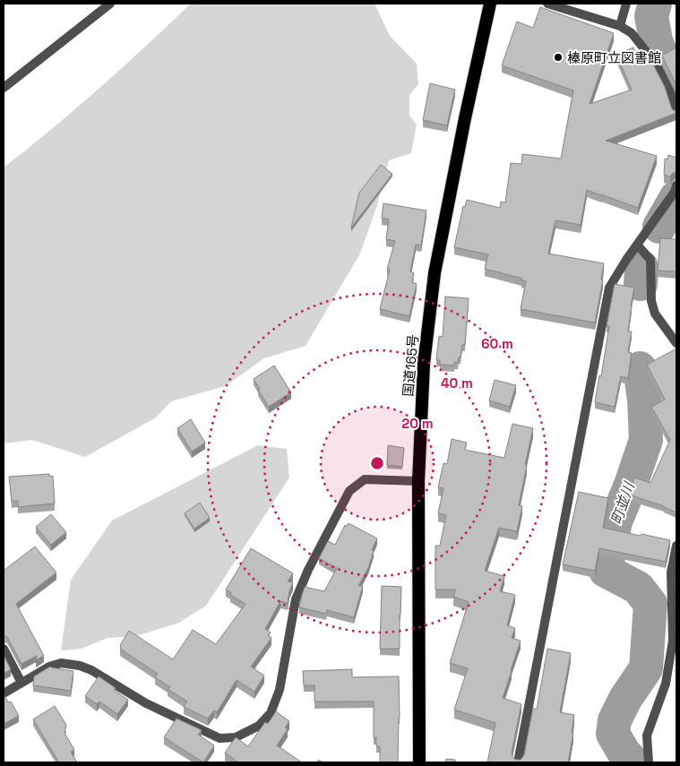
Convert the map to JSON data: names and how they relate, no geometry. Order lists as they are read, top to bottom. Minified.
{"streets":{"highway":["国道165号"]},"water":["町並川"],"places":["榛原町立図書館"],"rings":["60 m","40 m","20 m"]}
